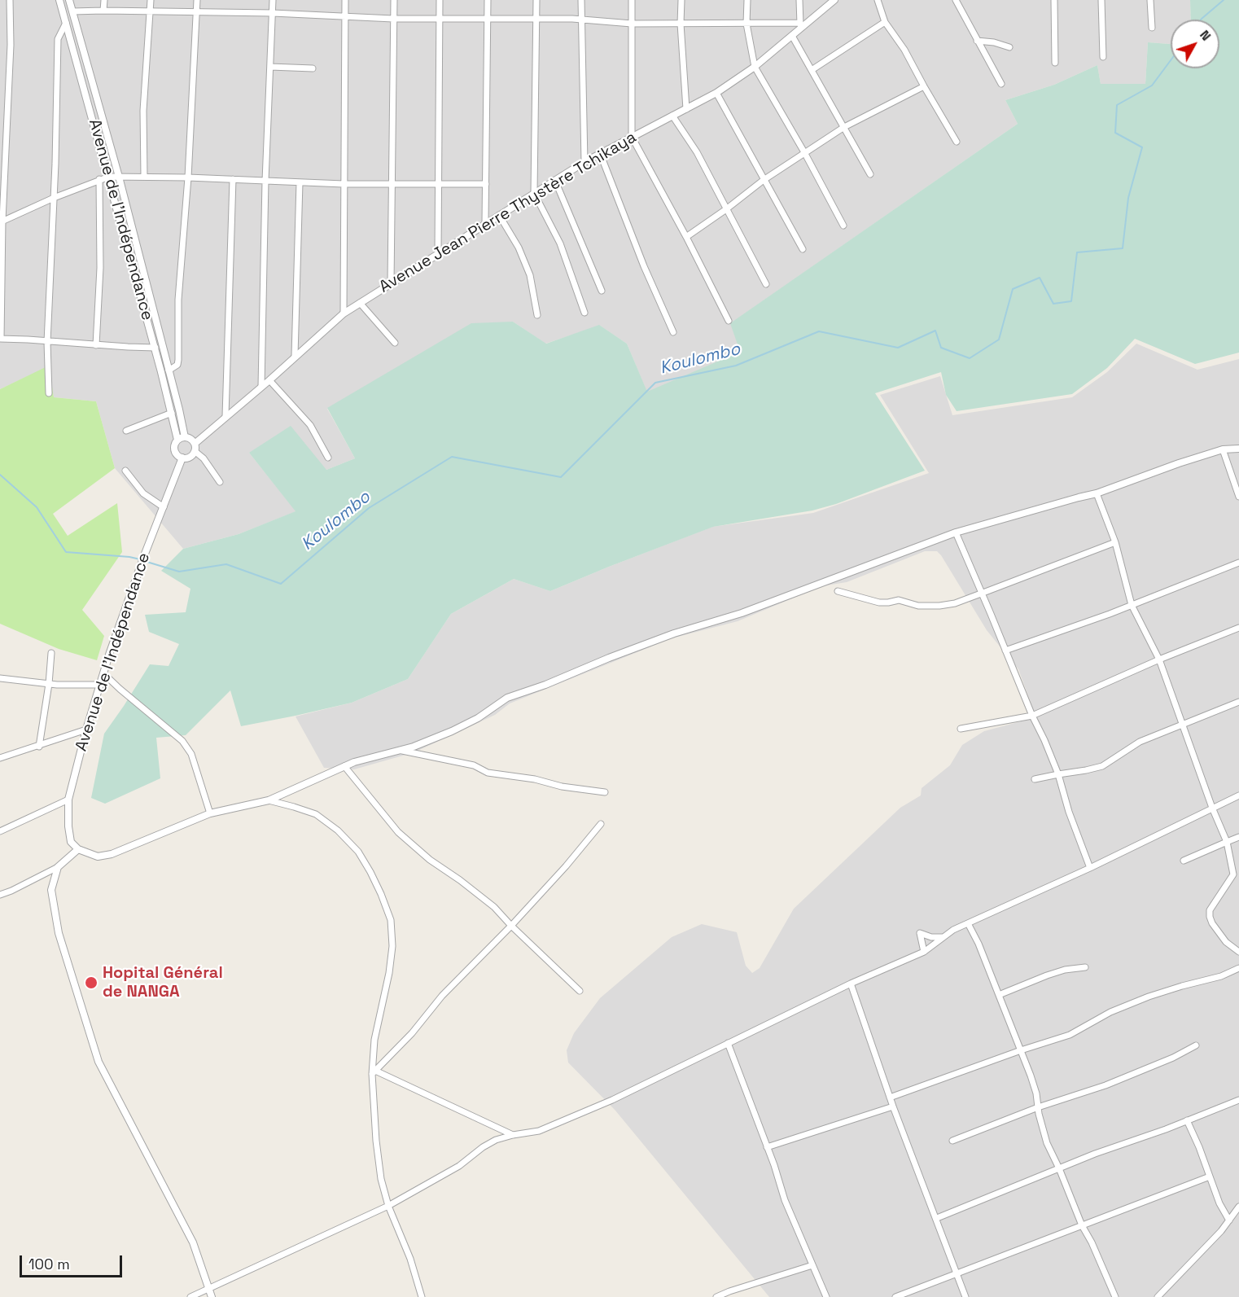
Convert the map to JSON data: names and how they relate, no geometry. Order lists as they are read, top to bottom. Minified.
{"streets":{"street":["Avenue Jean Pierre Thystère Tchikaya","Avenue de l'Indépendance"]},"crossings":[["Avenue Jean Pierre Thystère Tchikaya","Avenue de l'Indépendance"]],"water":["Koulombo"],"places":["Hopital Général de NANGA"],"scale_bar":"100 m","north":"top right"}
